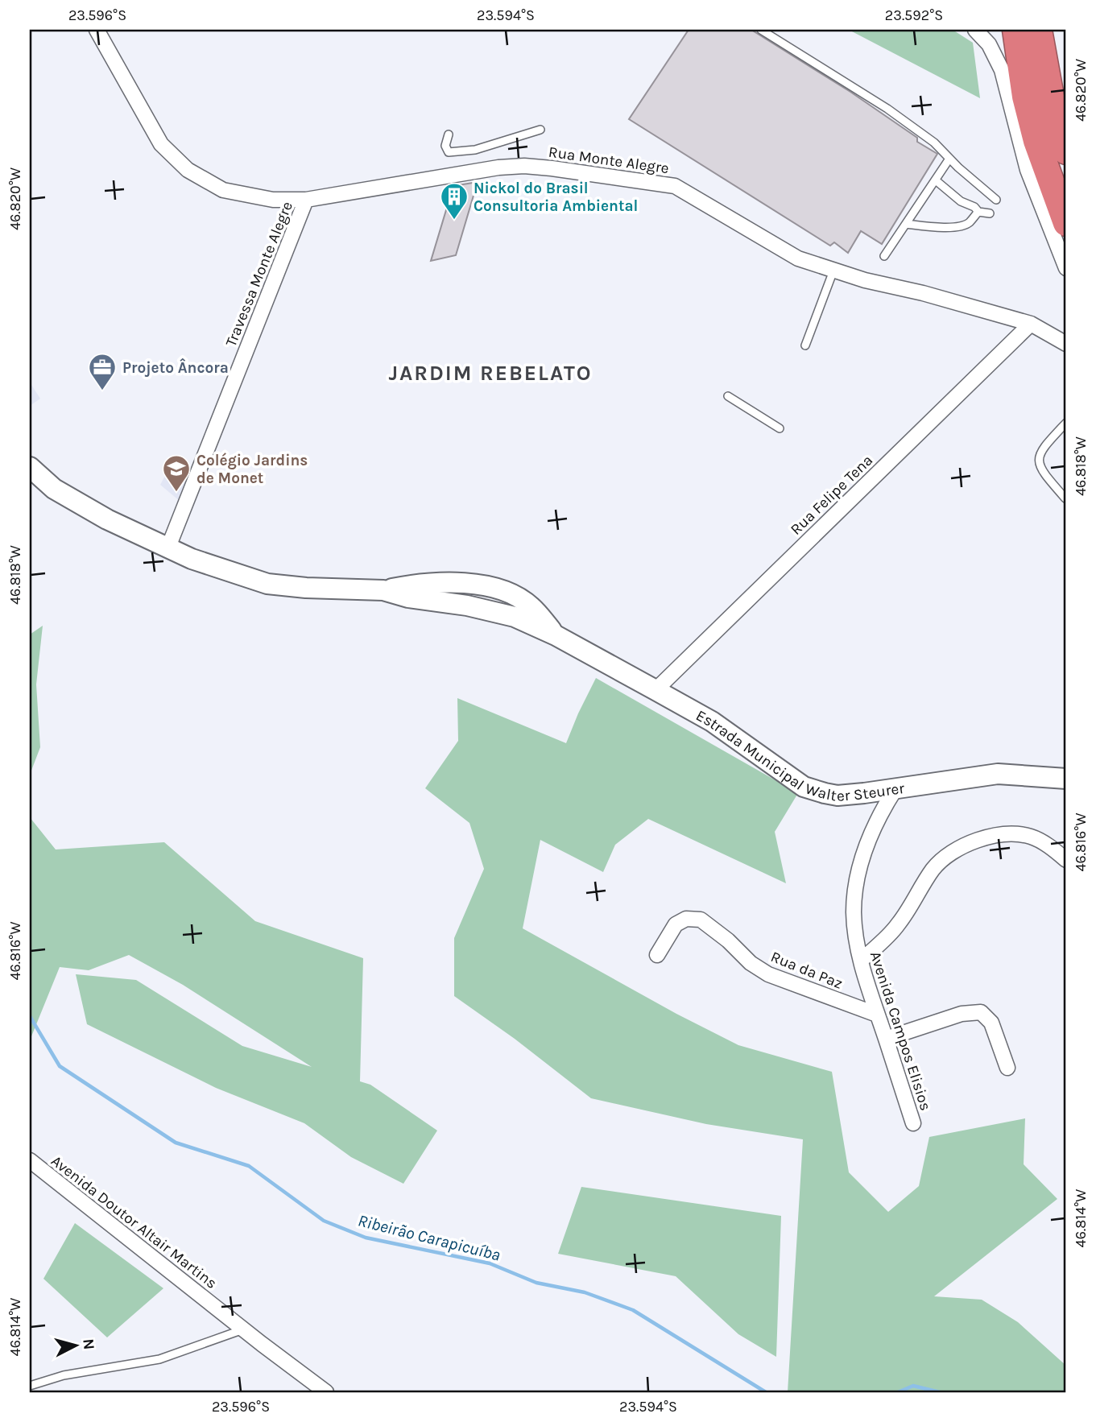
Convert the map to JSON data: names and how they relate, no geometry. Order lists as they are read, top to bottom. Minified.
{"streets":{"street":["Rua Monte Alegre","Travessa Monte Alegre","Rua Felipe Tena","Estrada Municipal Walter Steurer","Rua da Paz","Avenida Campos Elisios","Avenida Doutor Altair Martins"]},"crossings":[["Rua Monte Alegre","Travessa Monte Alegre"],["Rua Monte Alegre","Rua Felipe Tena"],["Travessa Monte Alegre","Estrada Municipal Walter Steurer"],["Rua Felipe Tena","Estrada Municipal Walter Steurer"],["Estrada Municipal Walter Steurer","Avenida Campos Elisios"],["Rua da Paz","Avenida Campos Elisios"]],"districts":["JARDIM REBELATO"],"water":["Ribeirão Carapicuíba"],"places":{"building":["Nickol do Brasil Consultoria Ambiental"],"office":["Projeto Âncora"],"school or university":["Colégio Jardins de Monet"]},"north":"right","coordinates":["23.596°S","23.594°S","23.592°S","46.820°W","46.818°W","46.816°W","46.814°W"]}
